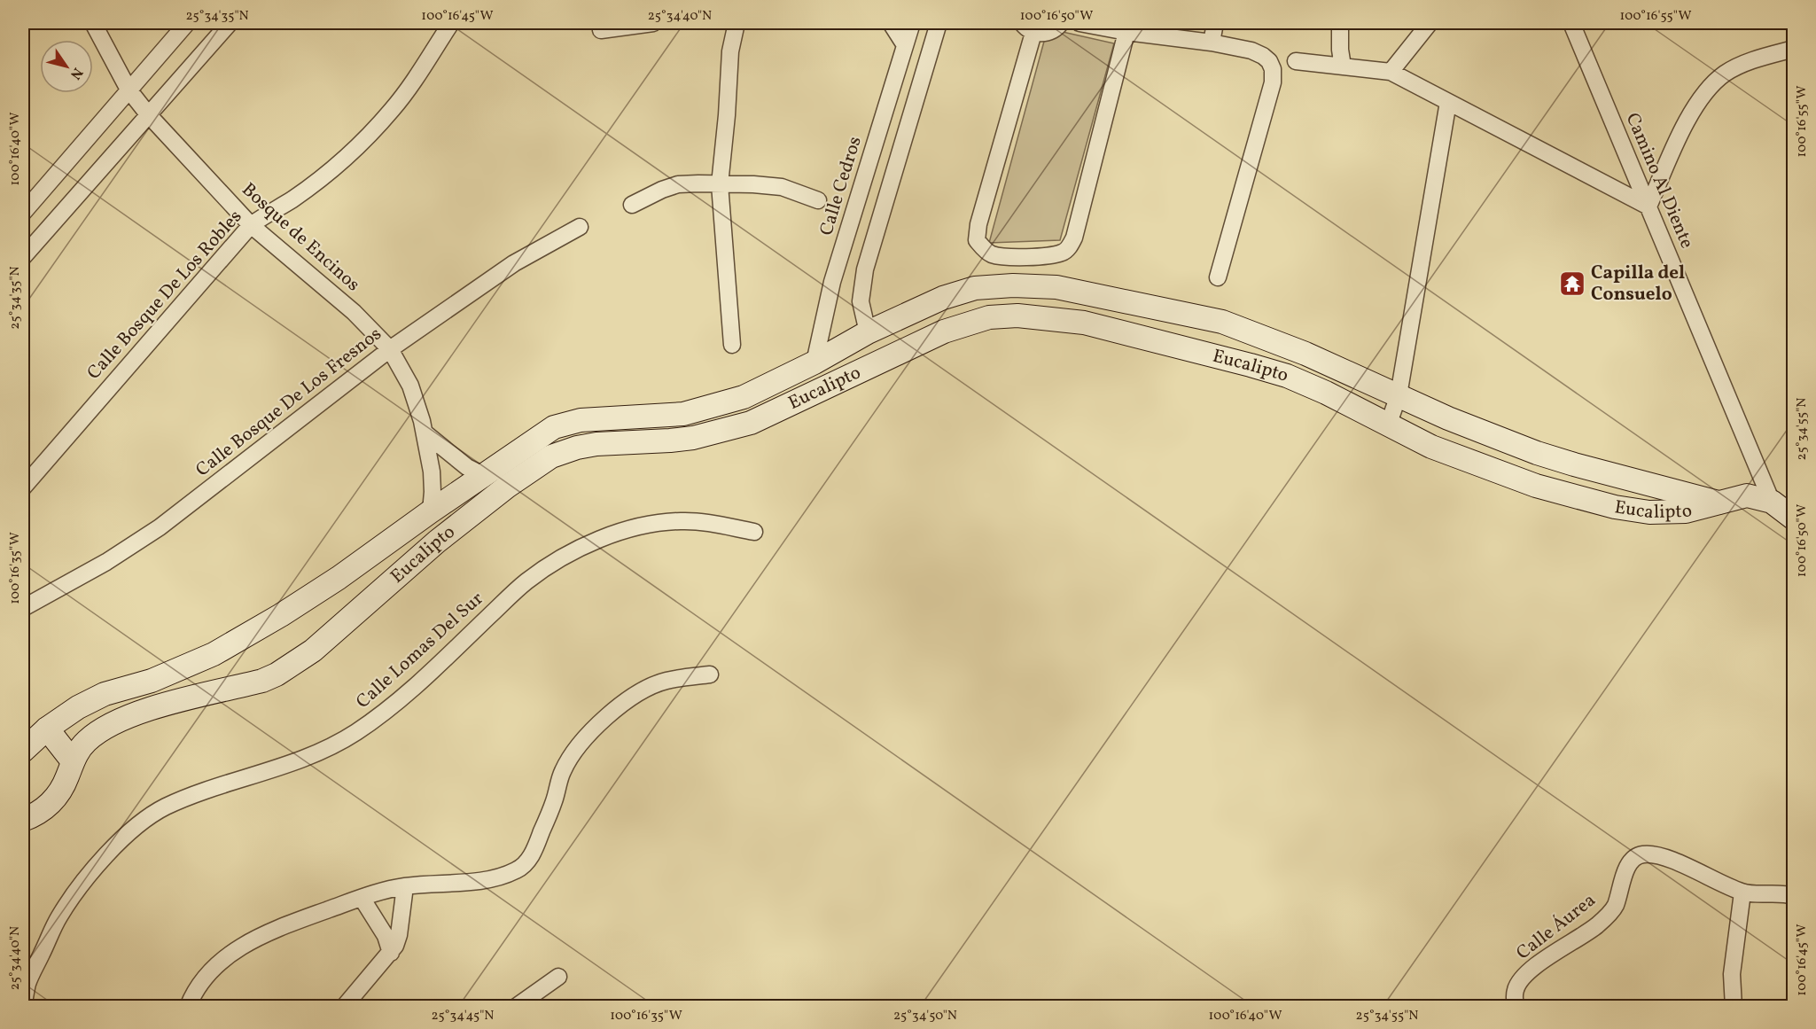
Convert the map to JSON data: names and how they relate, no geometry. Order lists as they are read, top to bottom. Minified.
{"streets":{"street":["Camino Al Diente","Calle Cedros","Bosque de Encinos","Calle Bosque De Los Robles","Eucalipto","Calle Bosque De Los Fresnos","Calle Lomas Del Sur","Calle Áurea"]},"crossings":[["Camino Al Diente","Eucalipto"],["Calle Cedros","Eucalipto"],["Bosque de Encinos","Calle Bosque De Los Robles"],["Bosque de Encinos","Eucalipto"],["Bosque de Encinos","Calle Bosque De Los Fresnos"]],"places":{"temple":["Capilla del Consuelo"]},"north":"bottom right","coordinates":["25°34'35\"N","100°16'45\"W","25°34'40\"N","100°16'50\"W","100°16'55\"W","100°16'40\"W","25°34'55\"N","100°16'35\"W","25°34'45\"N","25°34'50\"N"]}
